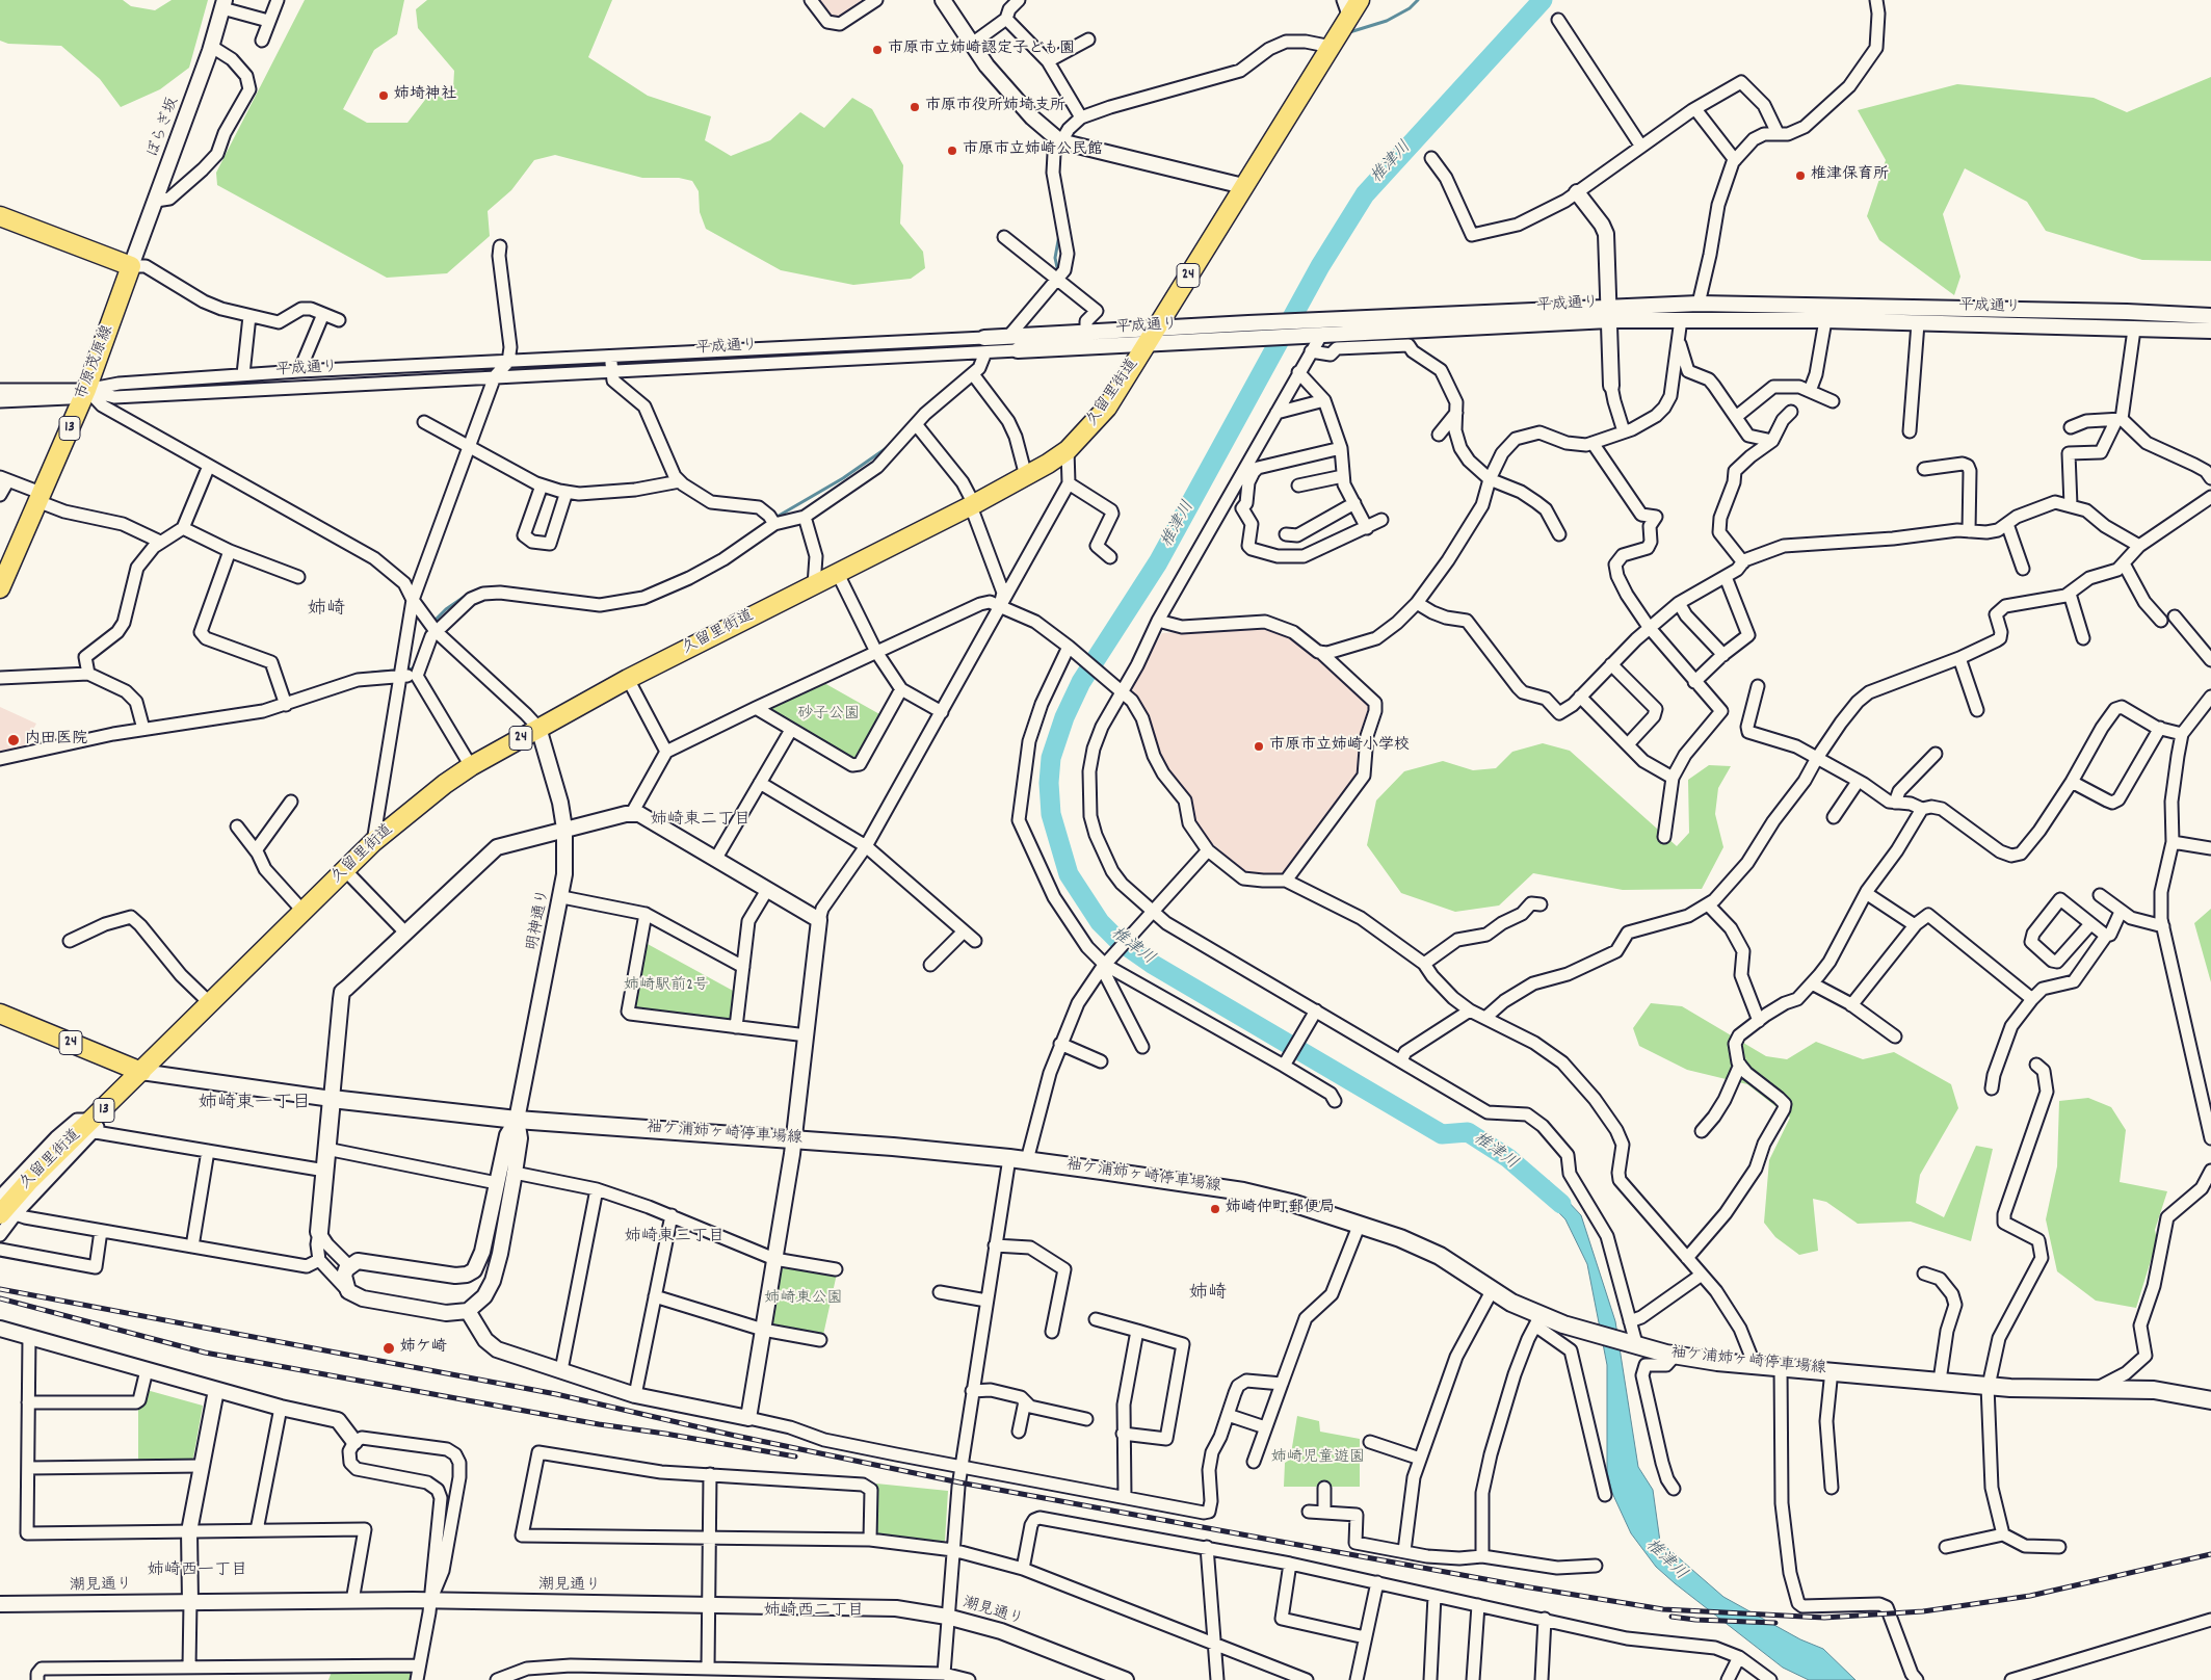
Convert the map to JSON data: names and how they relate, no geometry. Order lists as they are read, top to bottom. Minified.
{"streets":{"main road":["24","市原茂原線","久留里街道","13","袖ケ浦姉ヶ崎停車場線"],"street":["ぼらぎ坂","平成通り","明神通り","潮見通り"]},"crossings":[["ぼらぎ坂","市原茂原線"],["24","久留里街道"],["平成通り","市原茂原線"],["平成通り","久留里街道"],["久留里街道","明神通り"],["明神通り","袖ケ浦姉ヶ崎停車場線"]],"districts":["姉崎","姉崎東二丁目","姉崎東一丁目","姉崎東三丁目","姉崎","姉崎西一丁目","姉崎西二丁目"],"water":["椎津川"],"parks":["砂子公園","姉崎駅前2号","姉崎東公園","姉崎児童遊園"],"places":["市原市立姉崎認定子ども園","姉埼神社","市原市役所姉埼支所","市原市立姉崎公民館","椎津保育所","内田医院","市原市立姉崎小学校","姉崎仲町郵便局","姉ケ崎"]}
